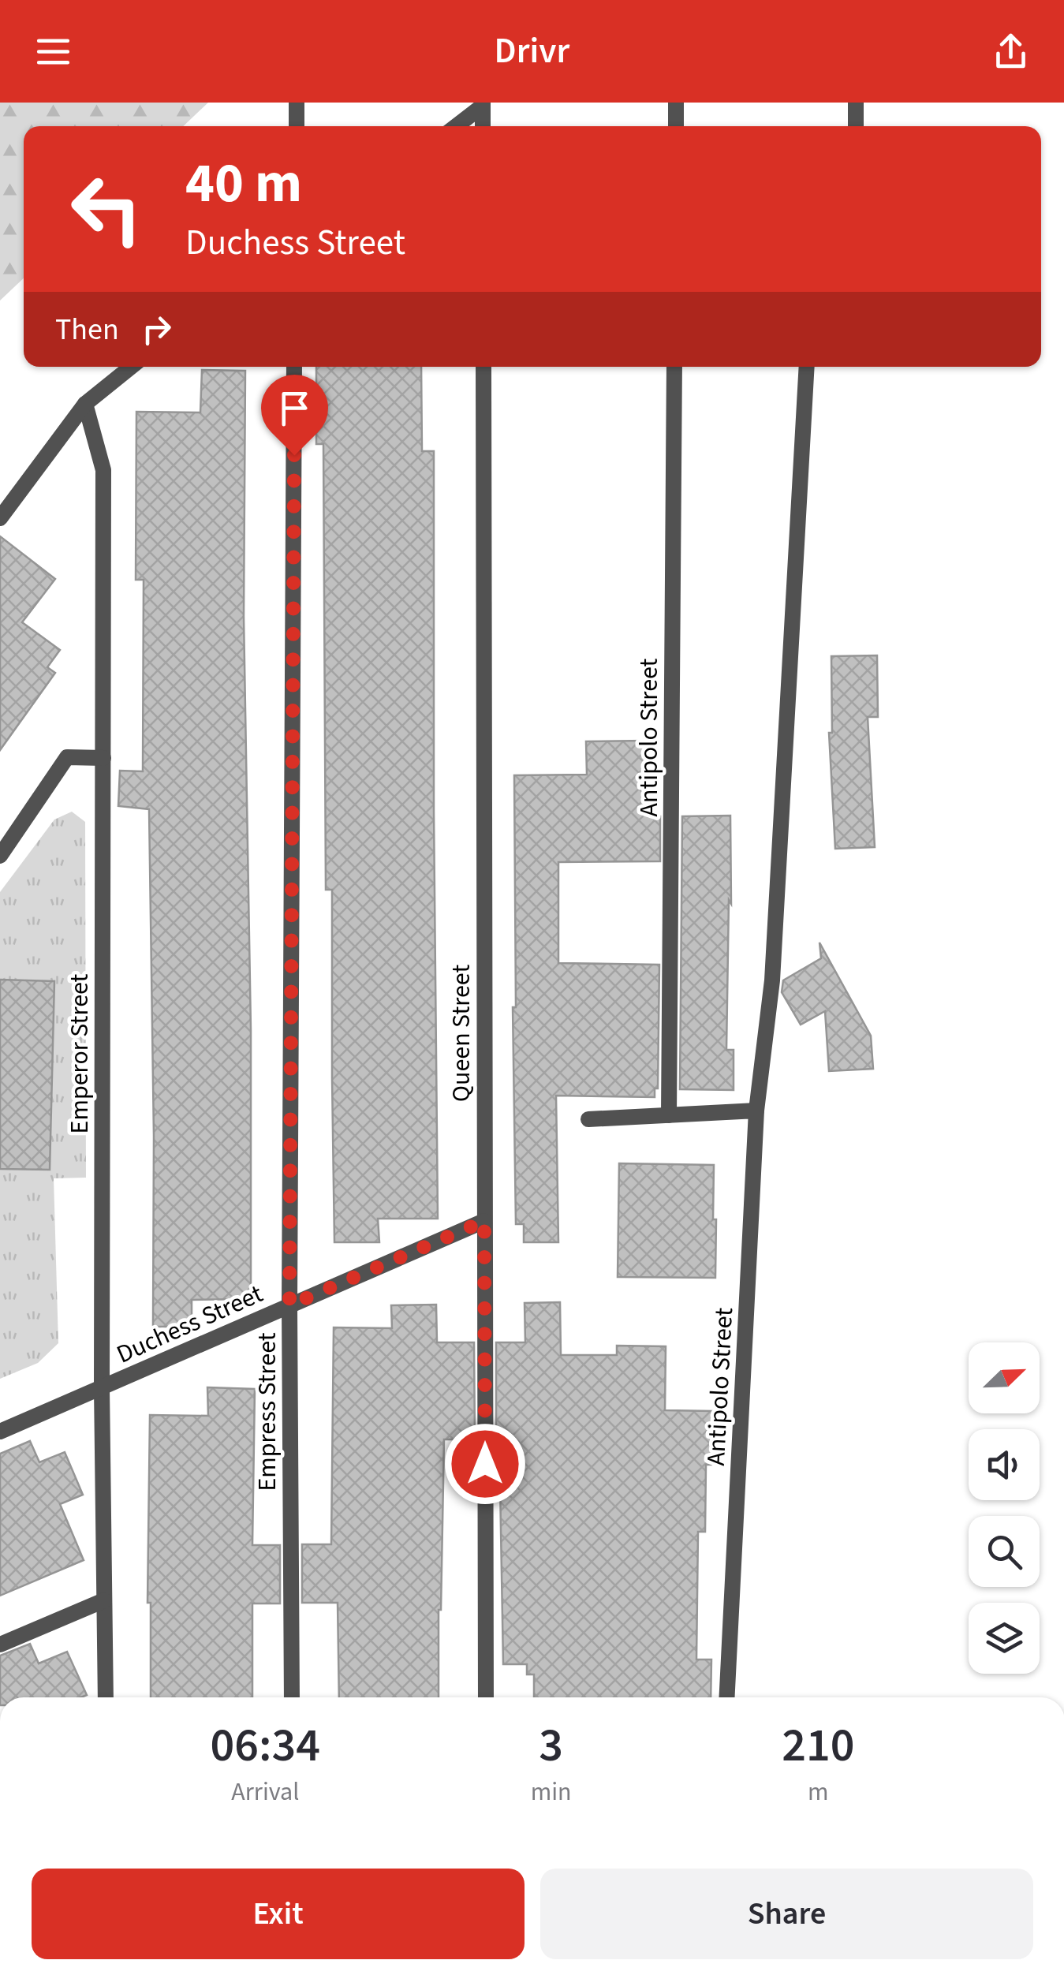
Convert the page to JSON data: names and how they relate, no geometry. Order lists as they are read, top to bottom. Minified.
{"streets":{"street":["Antipolo Street","Queen Street","Emperor Street","Duchess Street","Empress Street"]},"crossings":[["Queen Street","Duchess Street"],["Emperor Street","Duchess Street"],["Duchess Street","Empress Street"]],"north":"top right","page":{"header":"Drivr","turn":["40 m","Duchess Street"],"then":"Then","eta":["06:34","Arrival","3","min","210","m"],"buttons":["Exit","Share"]}}
